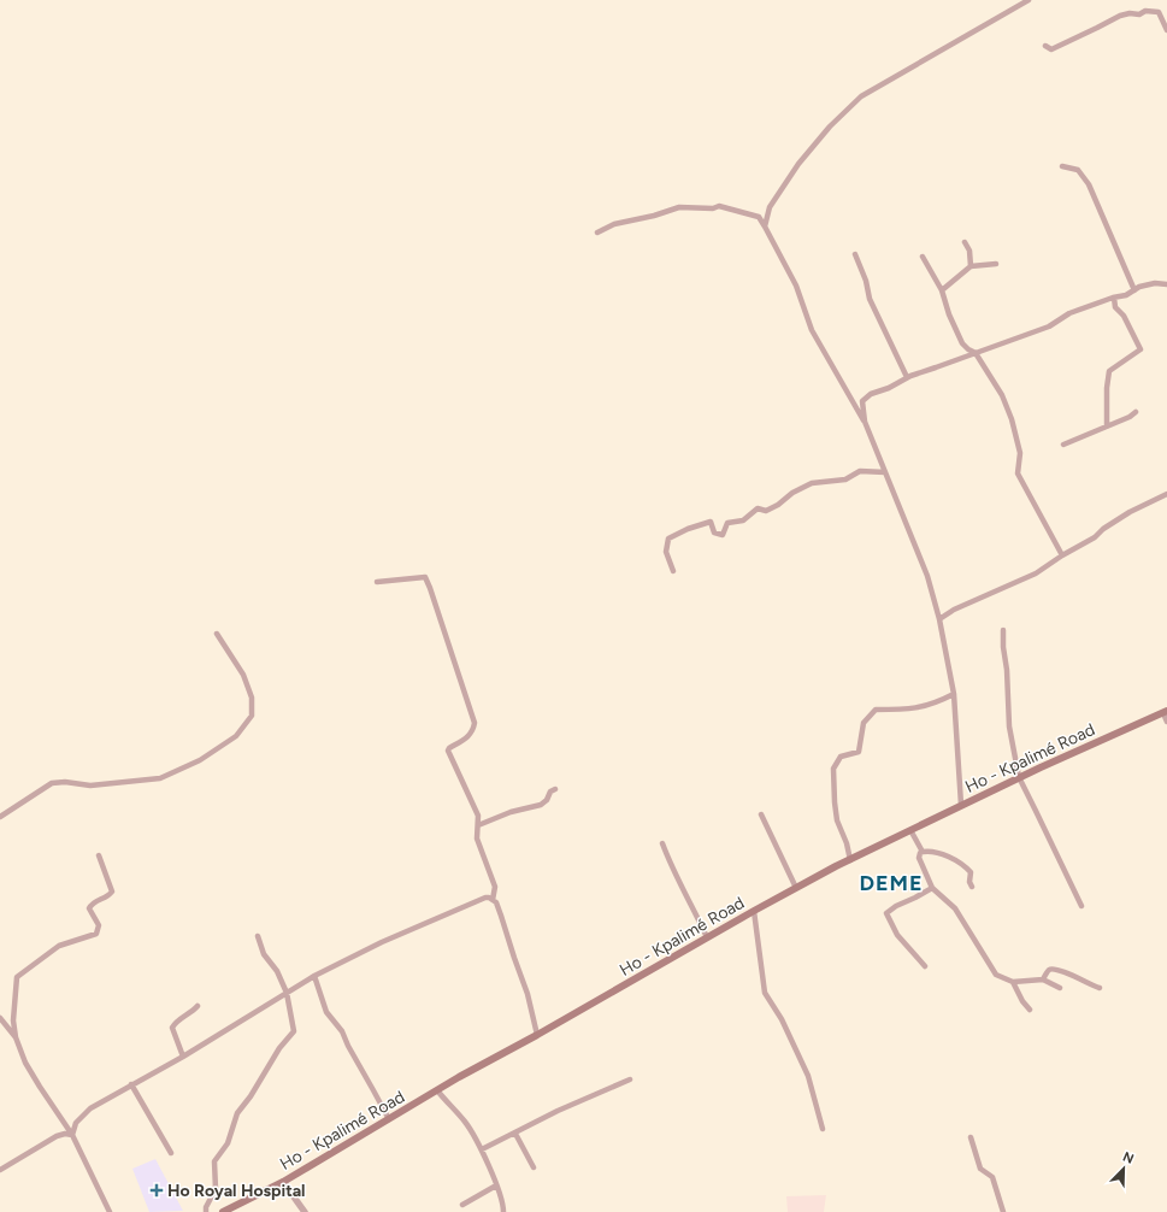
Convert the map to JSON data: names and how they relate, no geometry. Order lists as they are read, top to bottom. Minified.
{"streets":{"main road":["Ho - Kpalimé Road"]},"districts":["DEME"],"places":{"health":["Ho Royal Hospital"]},"north":"top right"}
